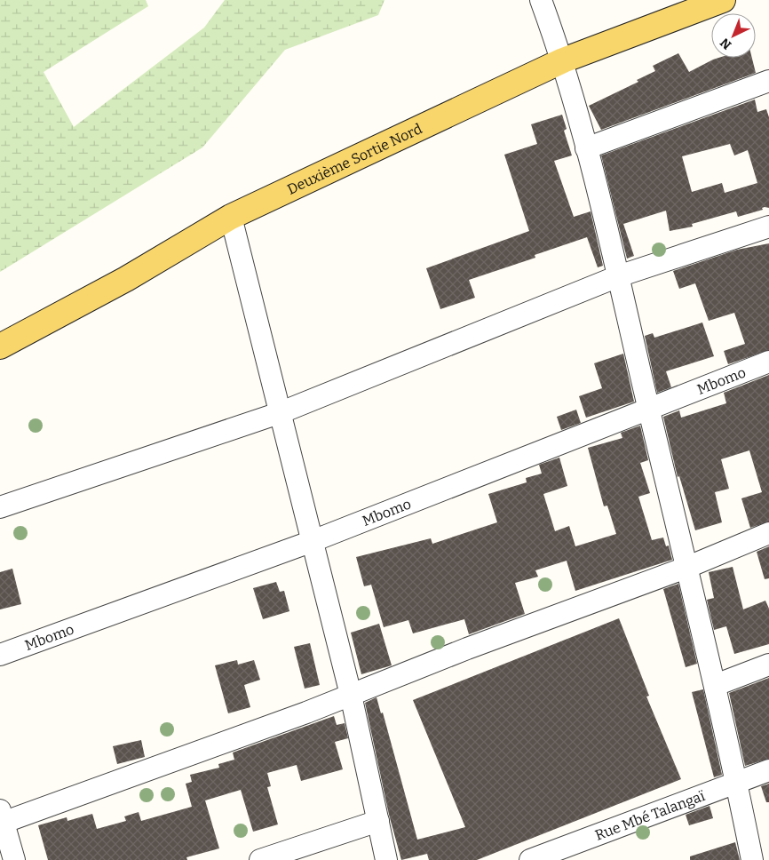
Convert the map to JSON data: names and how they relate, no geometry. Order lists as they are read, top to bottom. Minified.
{"streets":{"main road":["Deuxième Sortie Nord"],"street":["Mbomo","Rue Mbé Talangaï"]},"north":"bottom left"}
